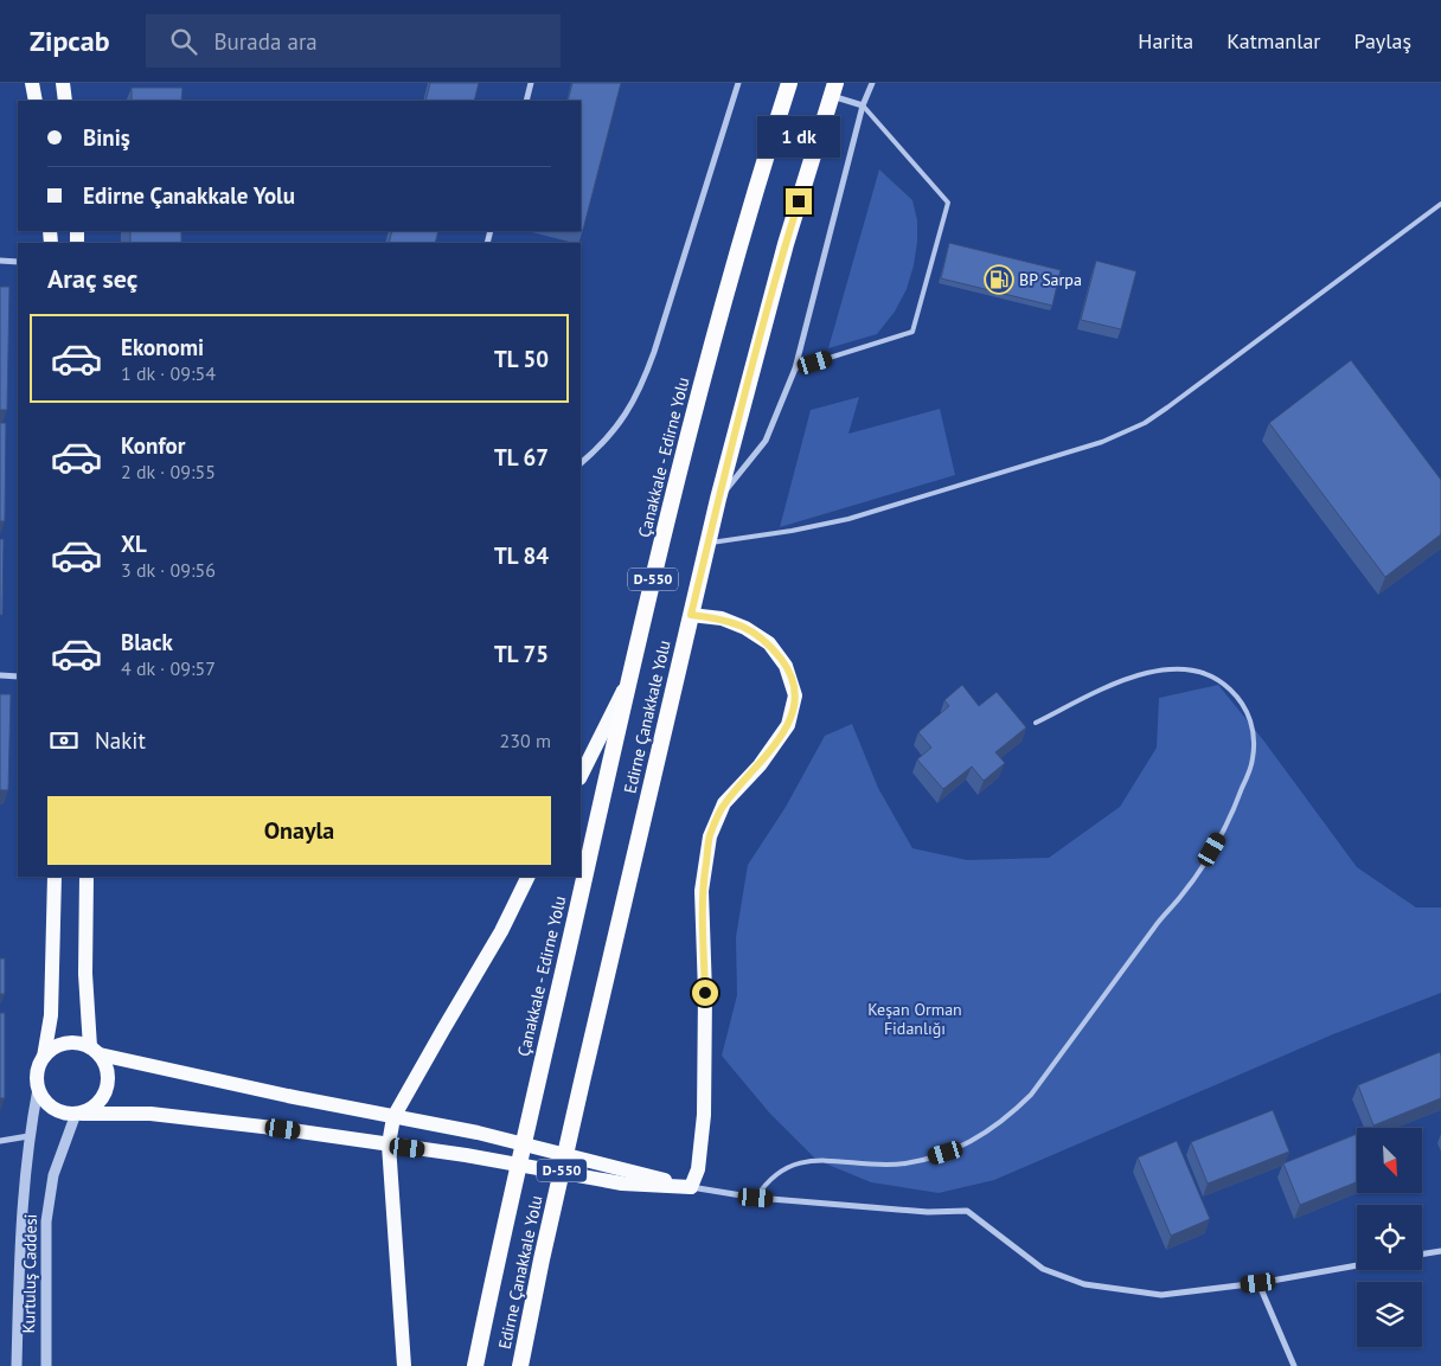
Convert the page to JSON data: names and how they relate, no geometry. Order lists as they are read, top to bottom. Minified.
{"streets":{"highway":["Çanakkale - Edirne Yolu","D-550","Edirne Çanakkale Yolu"],"street":["Kurtuluş Caddesi"]},"parks":["Keşan Orman Fidanlığı"],"places":{"fuel station":["BP Sarpa"]},"north":"bottom right","page":{"header":"Zipcab","search":"Burada ara","nav":["Harita","Katmanlar","Paylaş"],"banner":["Biniş","Edirne Çanakkale Yolu"],"bubble":"1 dk","heading":"Araç seç","list":[{"name":"Ekonomi","note":"1 dk · 09:54","value":"TL 50"},{"name":"Konfor","note":"2 dk · 09:55","value":"TL 67"},{"name":"XL","note":"3 dk · 09:56","value":"TL 84"},{"name":"Black","note":"4 dk · 09:57","value":"TL 75"}],"pay":["Nakit","230 m"],"buttons":"Onayla"}}
